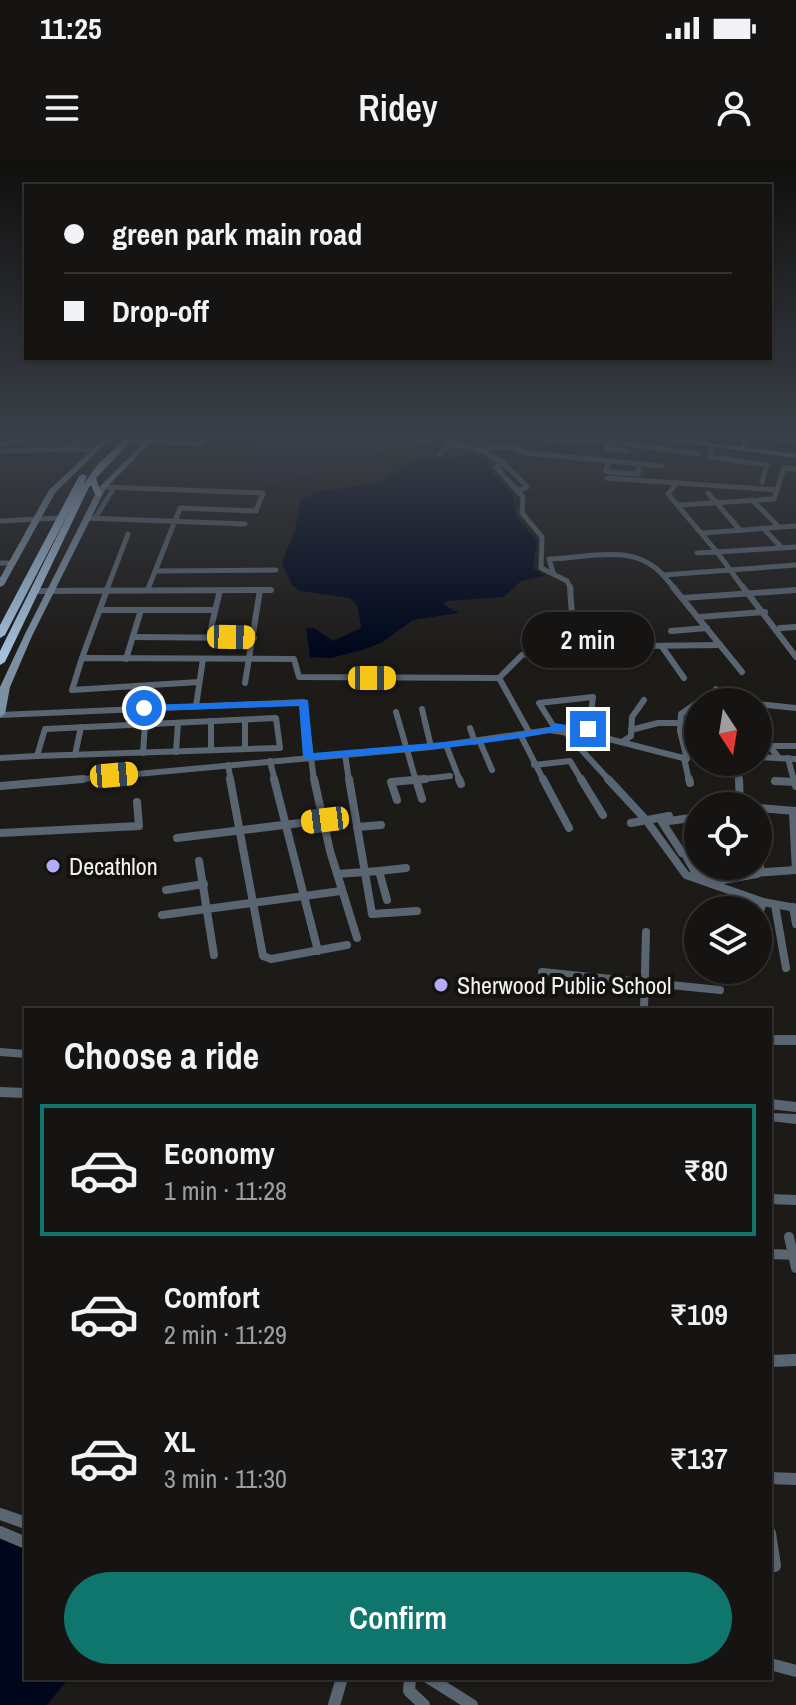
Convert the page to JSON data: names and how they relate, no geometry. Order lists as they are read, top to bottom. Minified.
{"places":["Decathlon","Sherwood Public School"],"north":"bottom","page":{"status":"11:25","header":"Ridey","banner":["green park main road","Drop-off"],"bubble":"2 min","heading":"Choose a ride","list":[{"name":"Economy","note":"1 min · 11:28","value":"₹80"},{"name":"Comfort","note":"2 min · 11:29","value":"₹109"},{"name":"XL","note":"3 min · 11:30","value":"₹137"}],"buttons":"Confirm"}}
